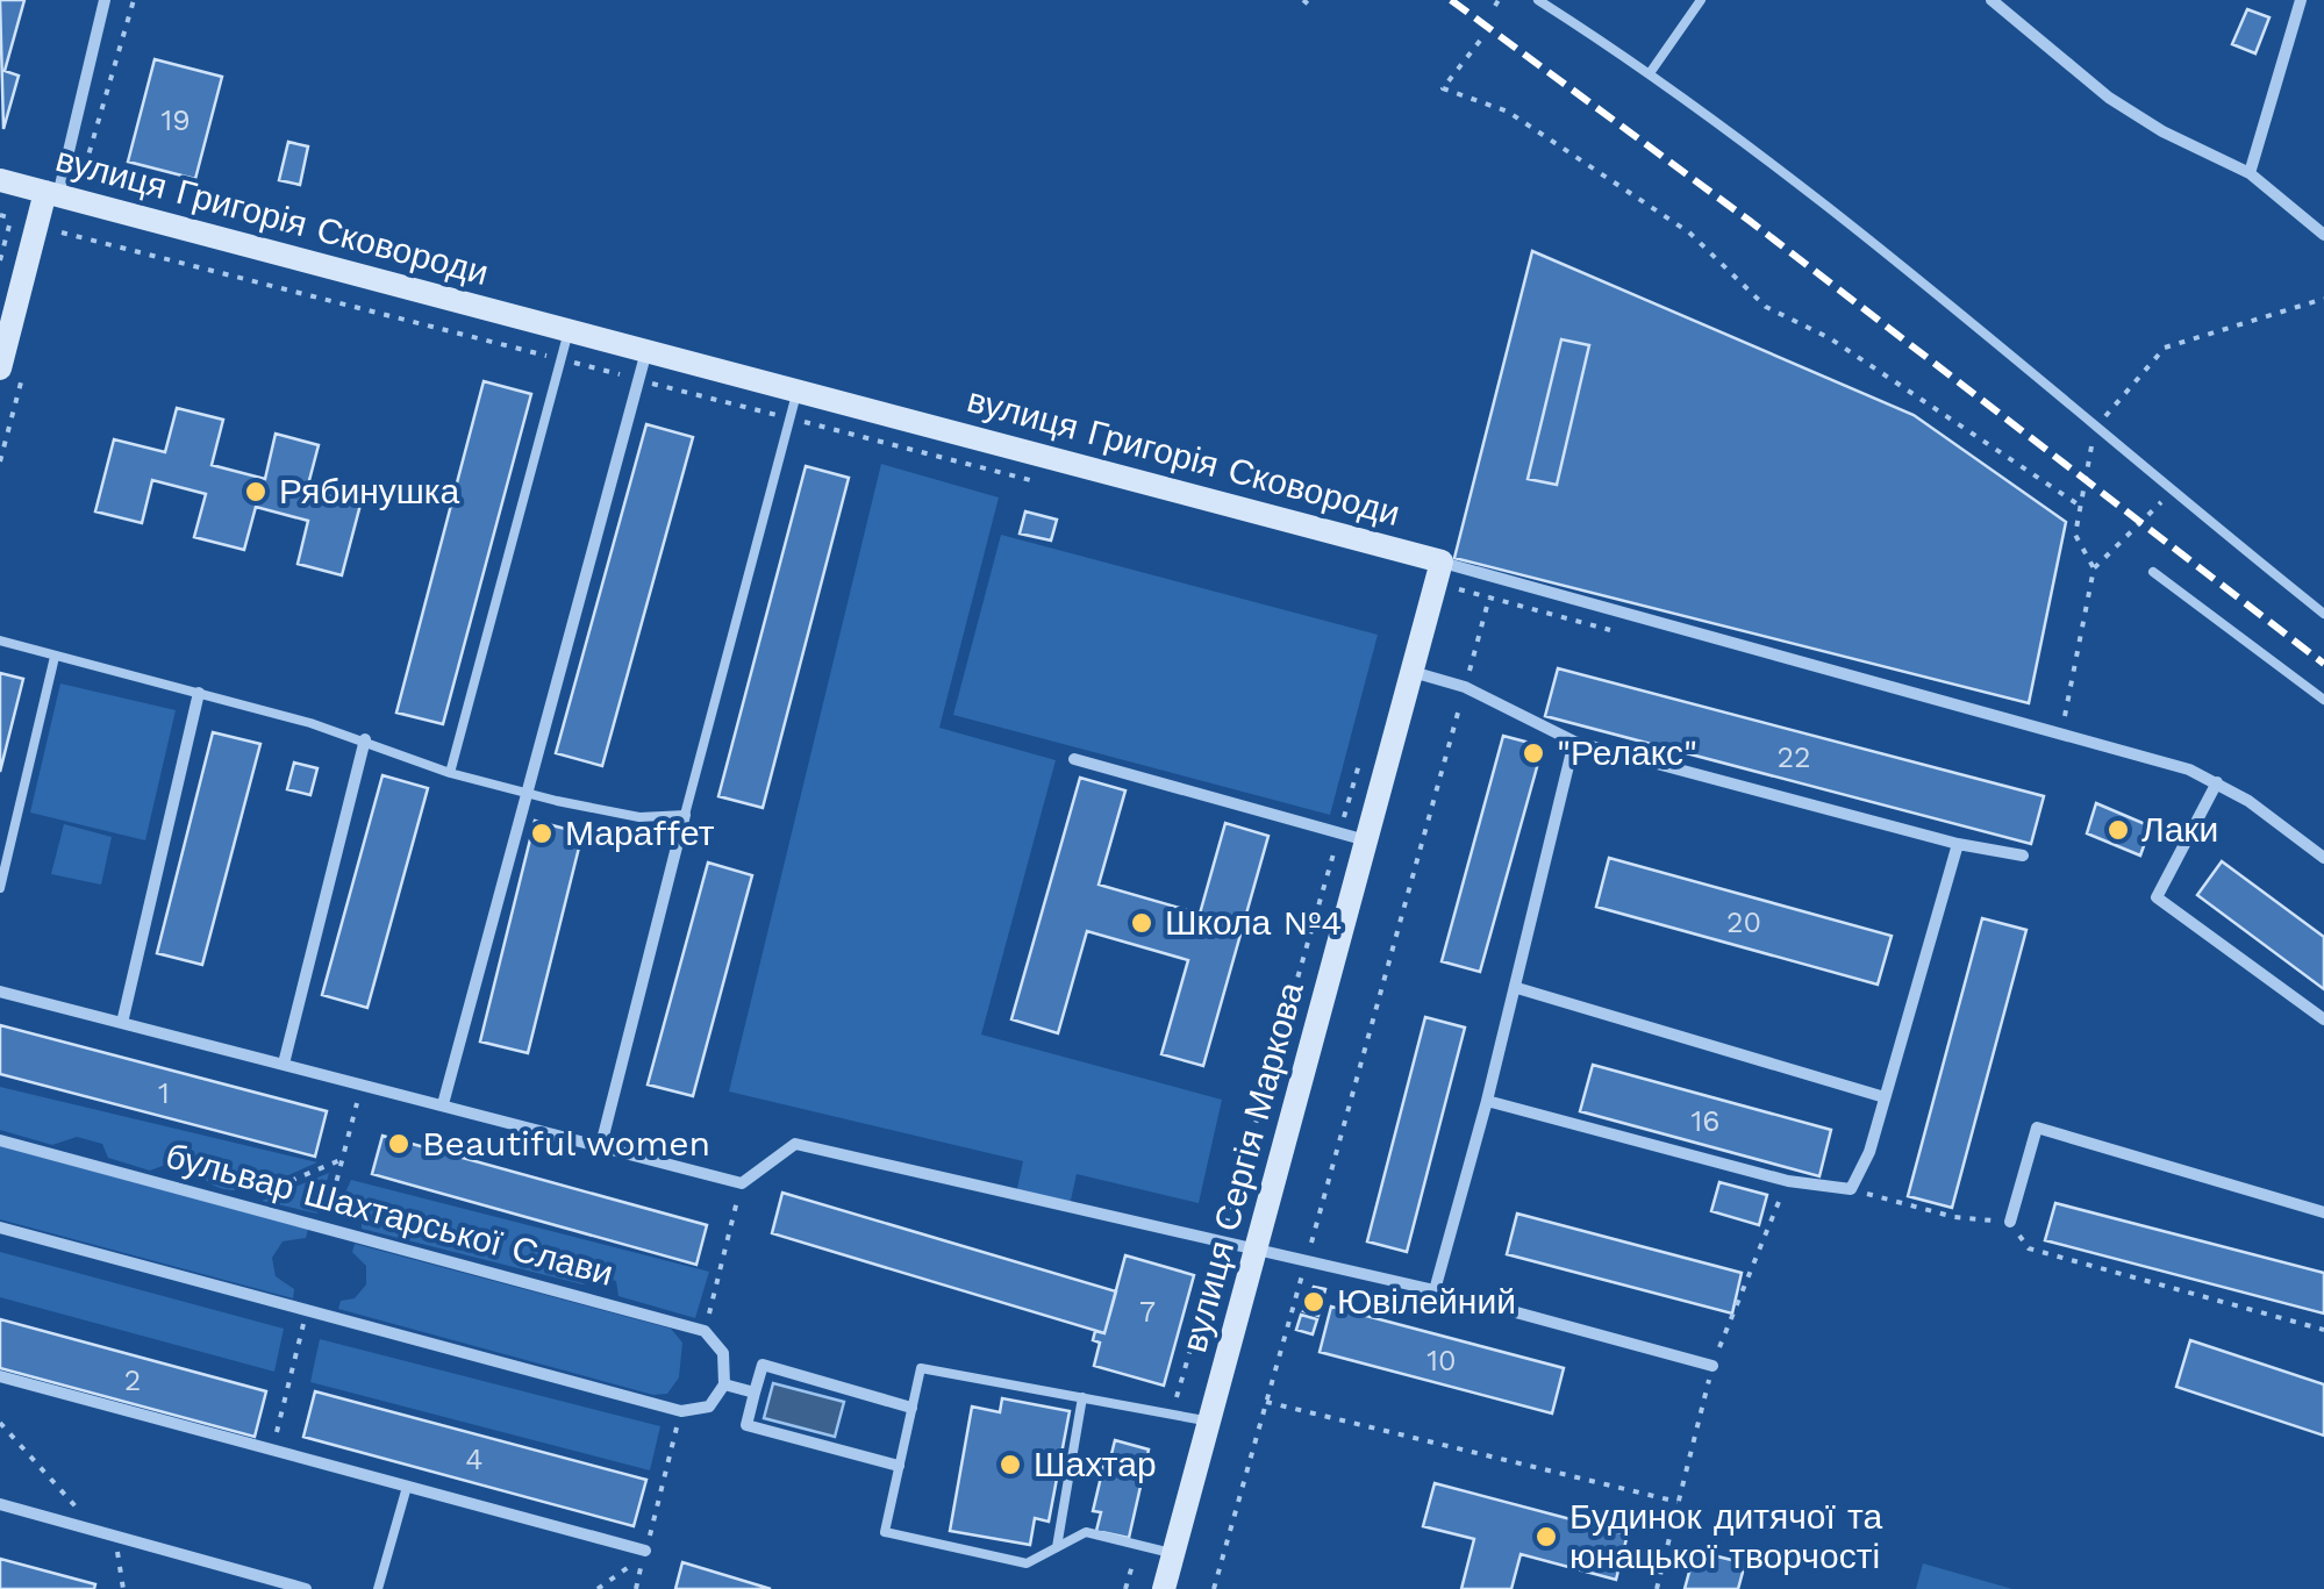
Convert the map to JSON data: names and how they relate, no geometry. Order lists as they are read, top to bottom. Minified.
{"streets":{"street":["вулиця Григорія Сковороди","вулиця Сергія Маркова","бульвар Шахтарської Слави"]},"crossings":[["вулиця Григорія Сковороди","вулиця Сергія Маркова"]],"places":["Рябинушка","\"Релакс\"","Лаки","Мараffет","Школа №4","Beautiful women","Ювілейний","Шахтар","Будинок дитячої та юнацької творчості"],"house_numbers":["19","22","20","1","16","7","10","2","4"]}
